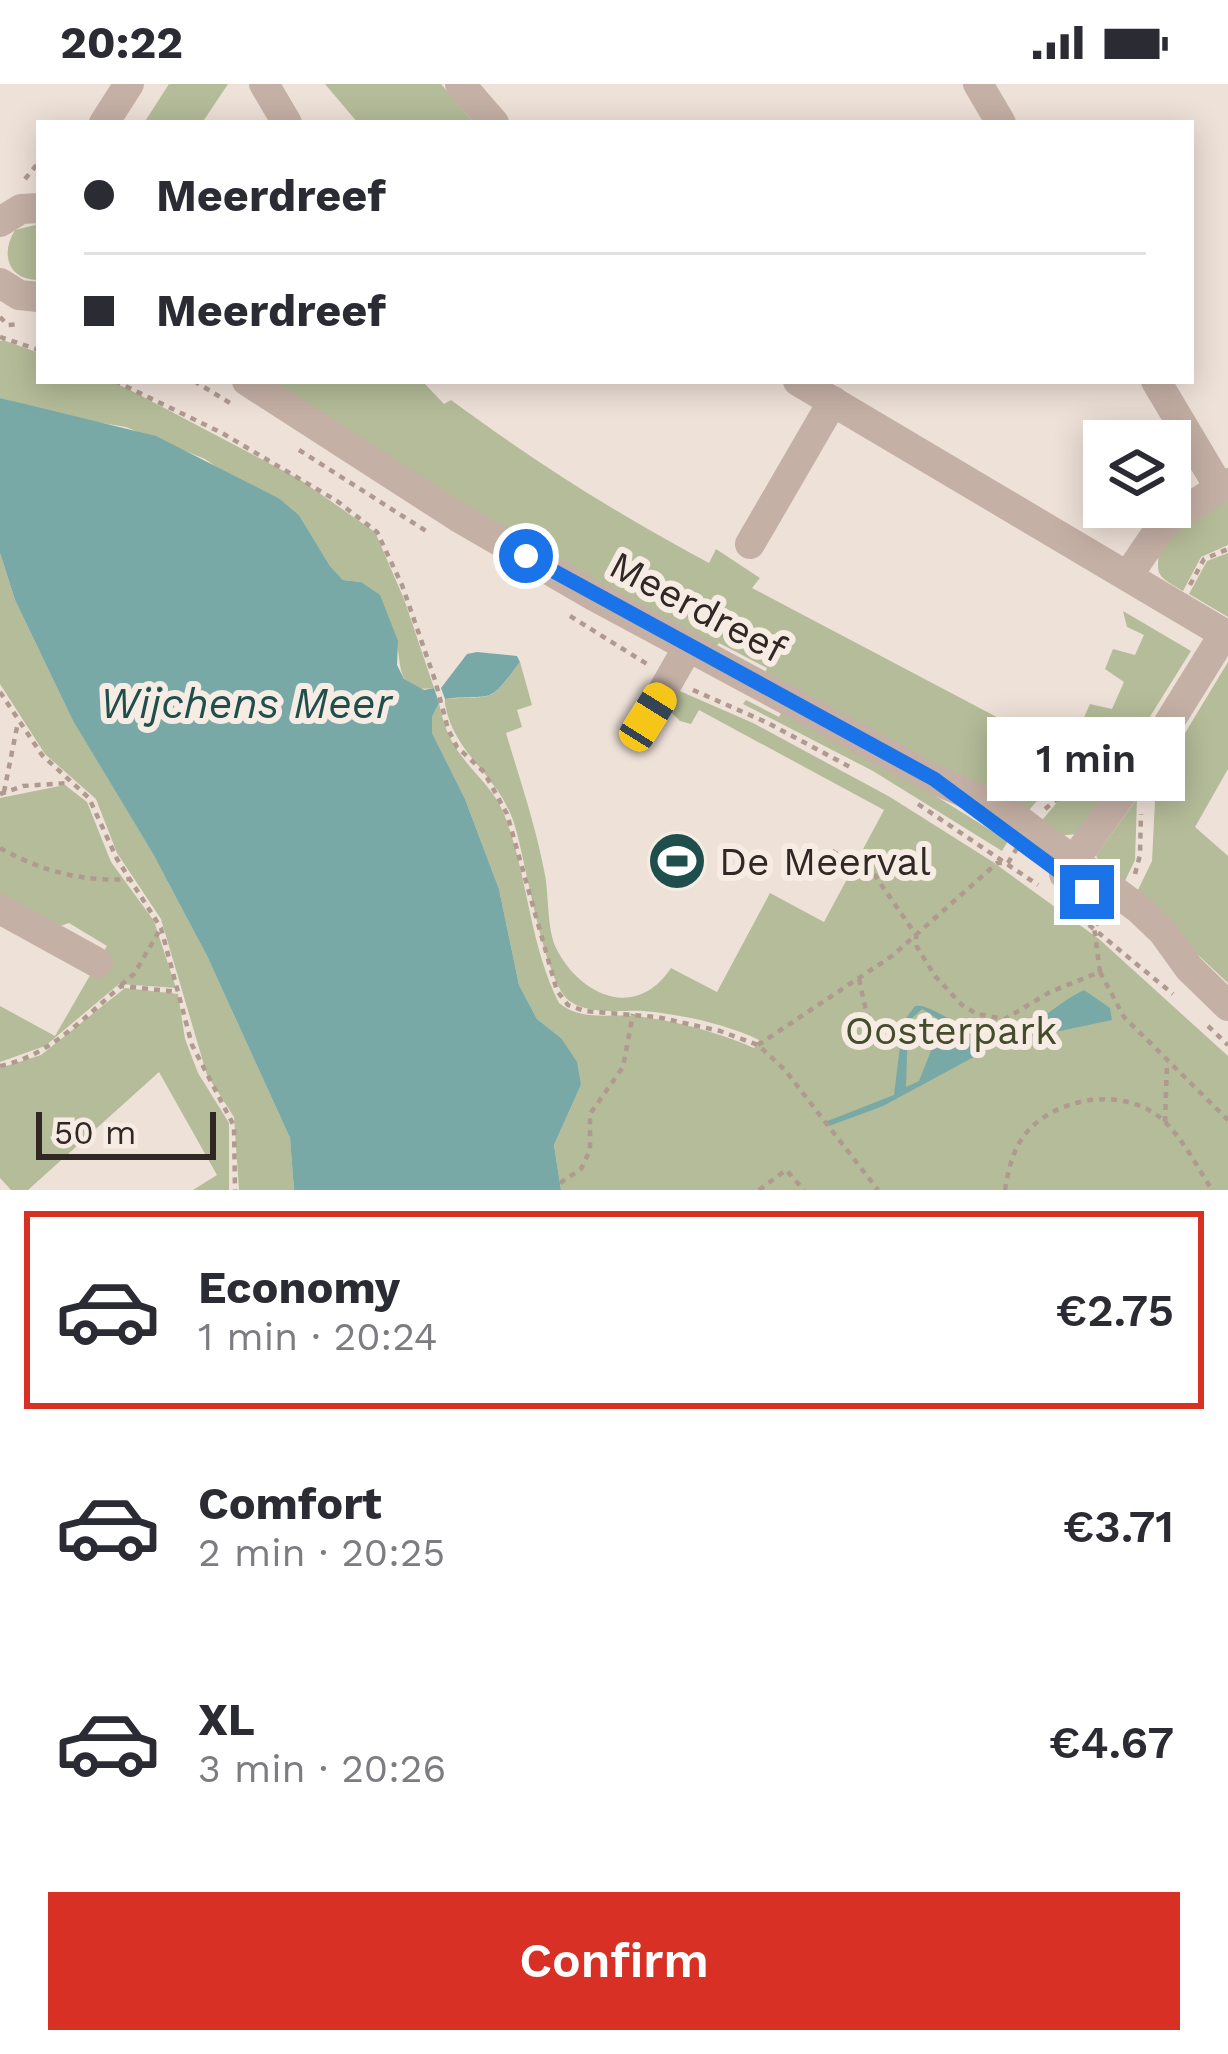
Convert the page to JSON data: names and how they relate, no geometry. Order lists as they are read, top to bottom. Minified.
{"streets":{"street":["Meerdreef"]},"water":["Wijchens Meer"],"parks":["Oosterpark"],"places":{"sports":["De Meerval"]},"scale_bar":"50 m","page":{"status":"20:22","banner":["Meerdreef","Meerdreef"],"bubble":"1 min","scale":"50 m","list":[{"name":"Economy","note":"1 min · 20:24","value":"€2.75"},{"name":"Comfort","note":"2 min · 20:25","value":"€3.71"},{"name":"XL","note":"3 min · 20:26","value":"€4.67"}],"buttons":"Confirm"}}
